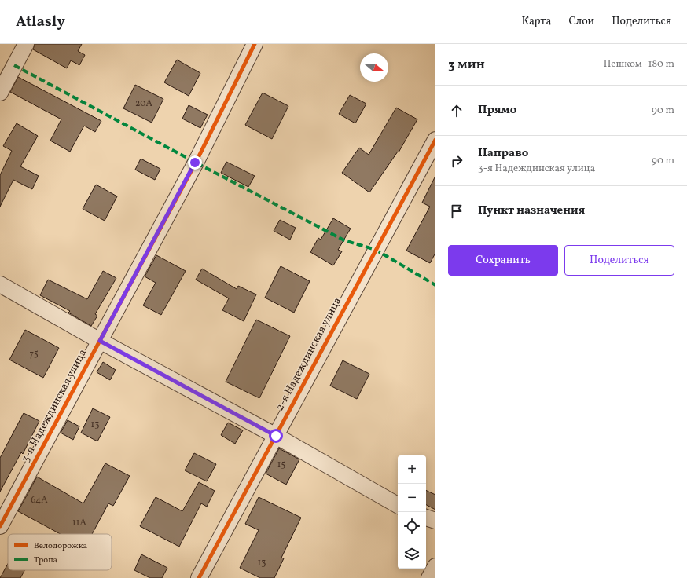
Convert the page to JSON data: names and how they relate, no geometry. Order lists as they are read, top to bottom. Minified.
{"streets":{"street":["2-я Надеждинская улица","3-я Надеждинская улица"]},"house_numbers":["20А","75","13","15","64А","11А","13"],"legend":["Велодорожка","Тропа"],"north":"right","page":{"header":"Atlasly","nav":["Карта","Слои","Поделиться"],"heading":["3 мин","Пешком · 180 m"],"list":[["Прямо","90 m"],["Направо","3-я Надеждинская улица","90 m"],"Пункт назначения"],"buttons":["Сохранить","Поделиться"],"map_buttons":["+","−"]}}
